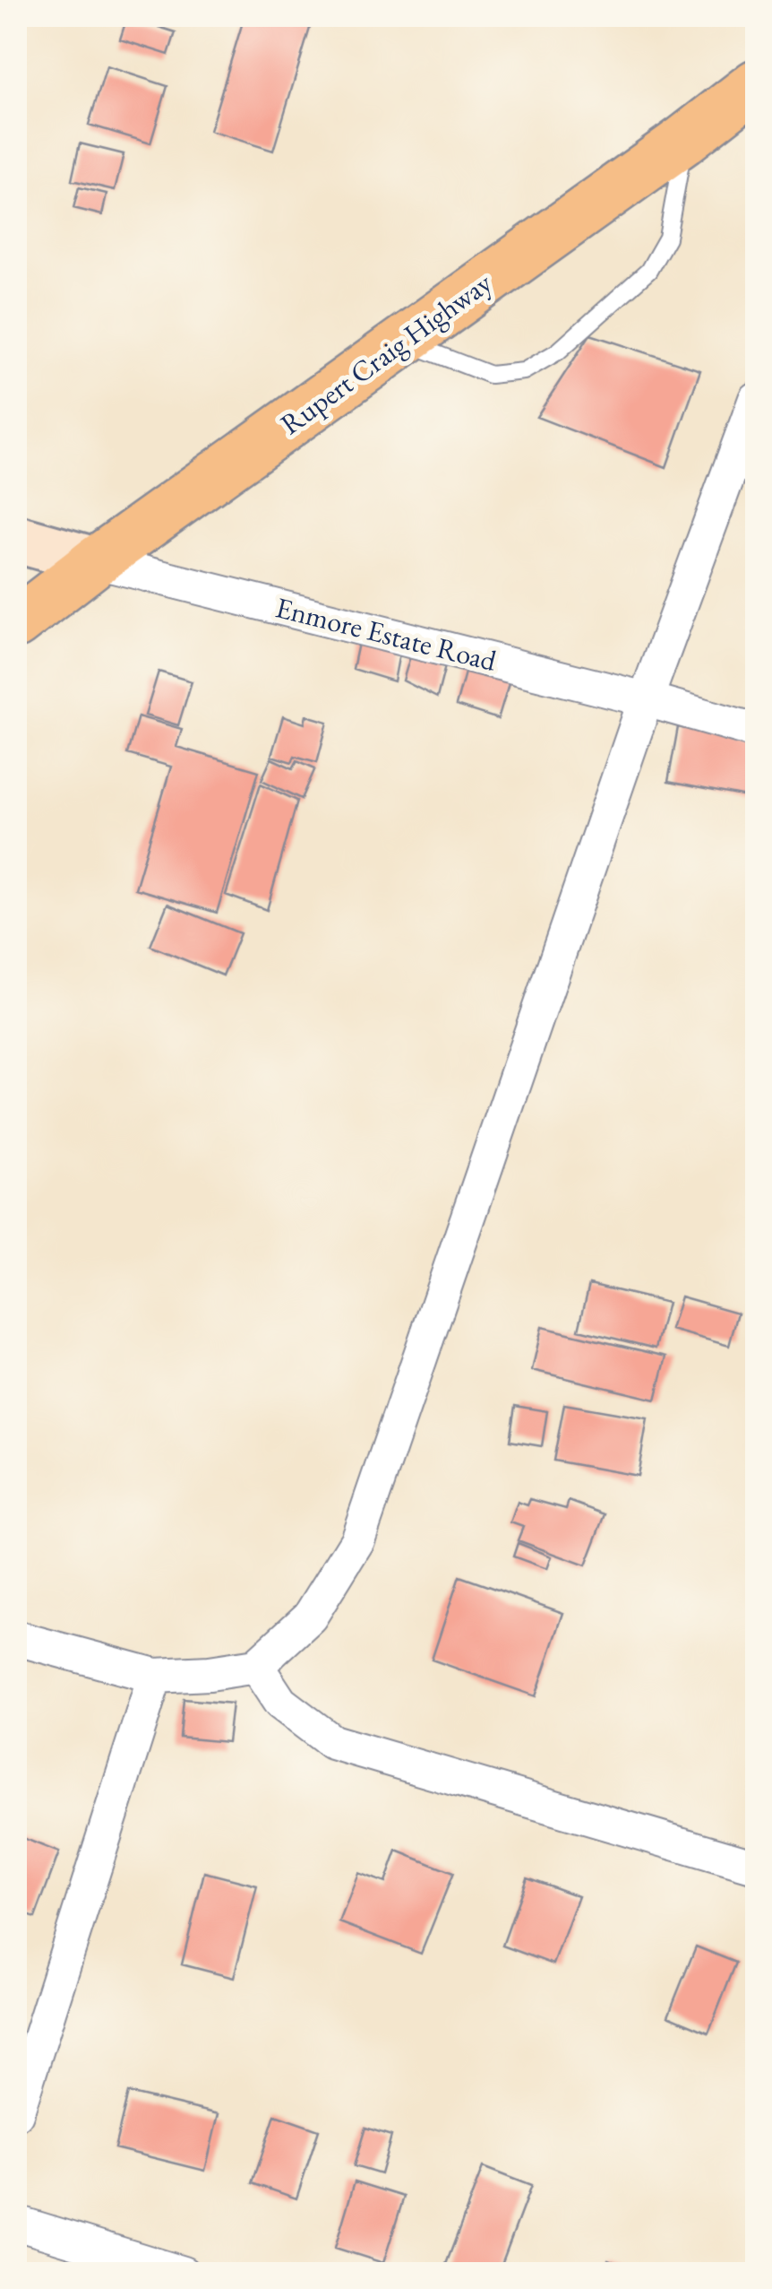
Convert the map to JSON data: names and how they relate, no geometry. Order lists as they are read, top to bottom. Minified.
{"streets":{"main road":["Rupert Craig Highway","Enmore Estate Road"]},"crossings":[["Rupert Craig Highway","Enmore Estate Road"]]}
